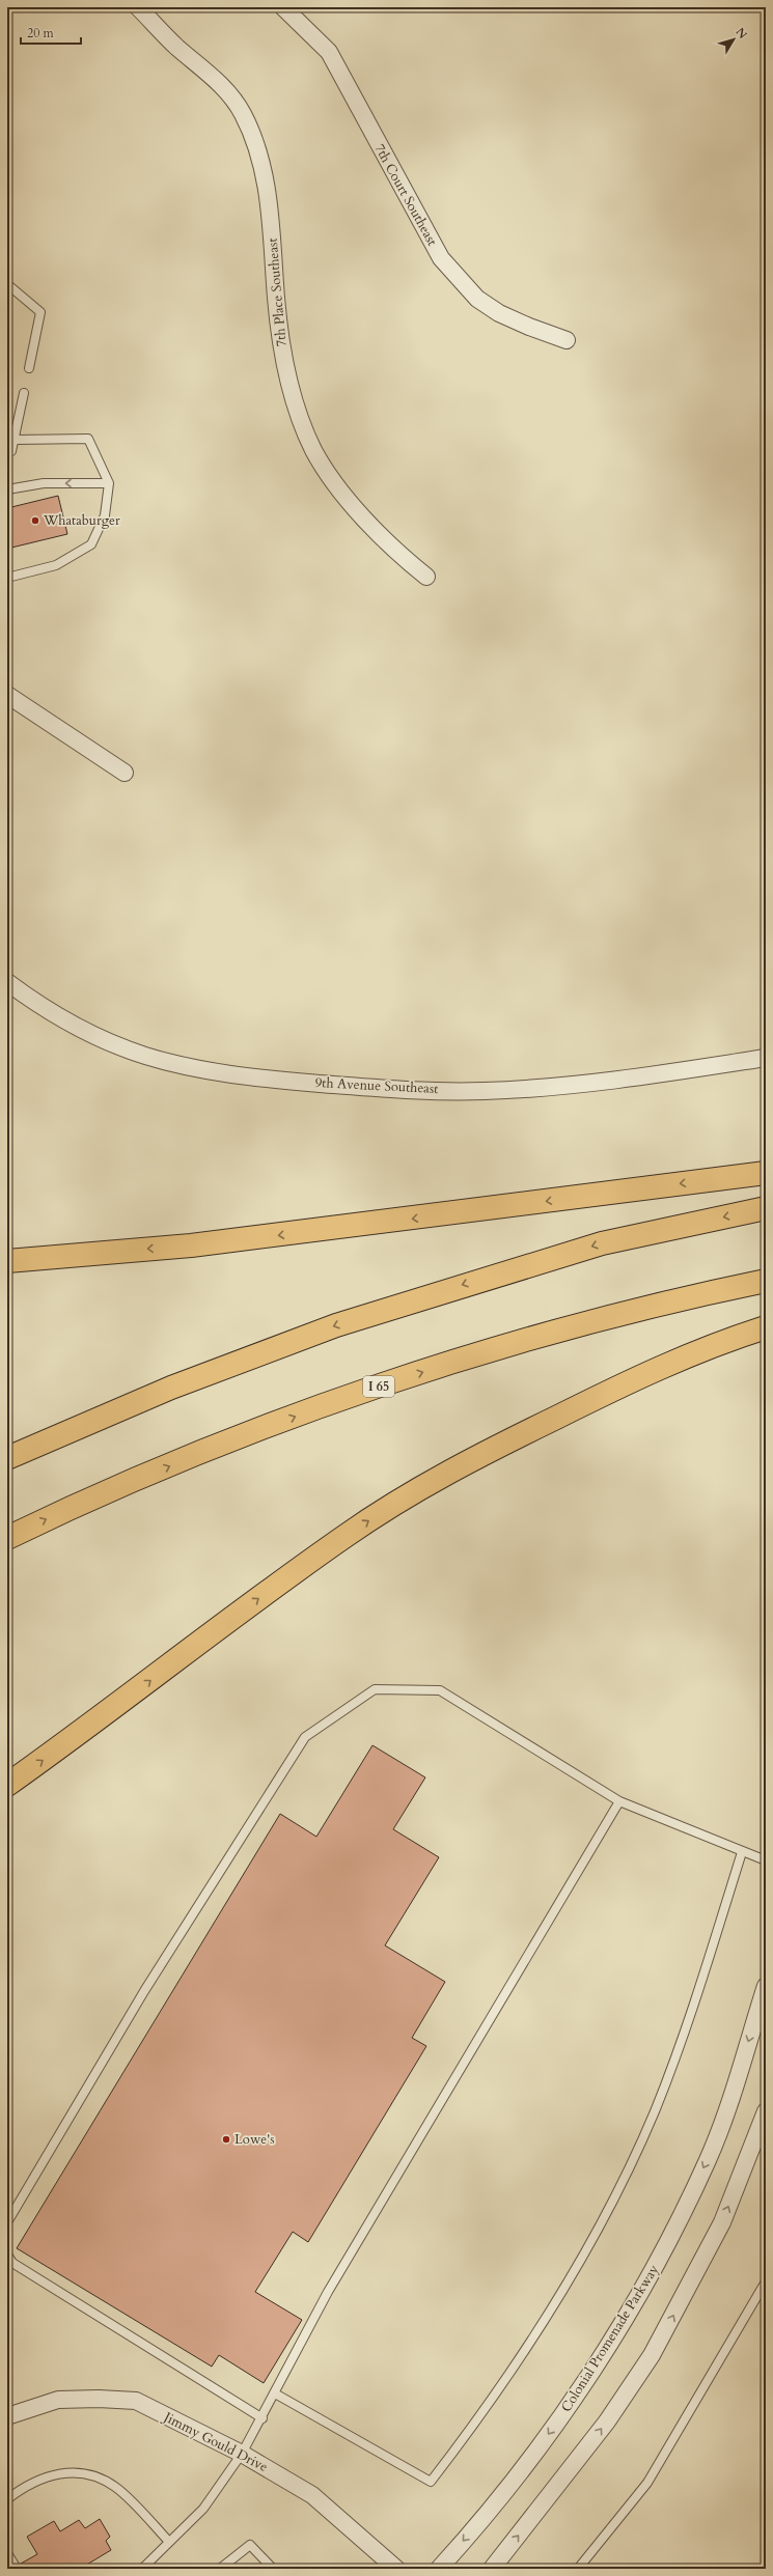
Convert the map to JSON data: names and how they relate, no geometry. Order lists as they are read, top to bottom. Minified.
{"streets":{"highway":["I 65"],"street":["7th Court Southeast","7th Place Southeast","9th Avenue Southeast","Colonial Promenade Parkway","Jimmy Gould Drive"]},"places":["Whataburger","Lowe's"],"scale_bar":"20 m","north":"top right"}
